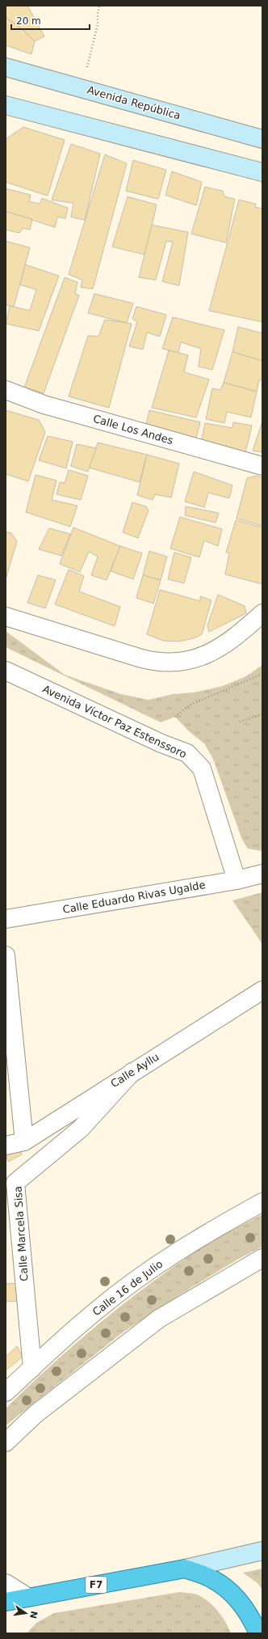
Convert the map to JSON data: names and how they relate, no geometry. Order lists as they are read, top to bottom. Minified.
{"streets":{"highway":["F7"],"main road":["Avenida República"],"street":["Calle Los Andes","Avenida Víctor Paz Estenssoro","Calle Eduardo Rivas Ugalde","Calle Ayllu","Calle Marcela Sisa","Calle 16 de Julio"]},"crossings":[["Avenida Víctor Paz Estenssoro","Calle Eduardo Rivas Ugalde"],["Calle Ayllu","Calle Marcela Sisa"],["Calle Marcela Sisa","Calle 16 de Julio"]],"scale_bar":"20 m","north":"right"}
